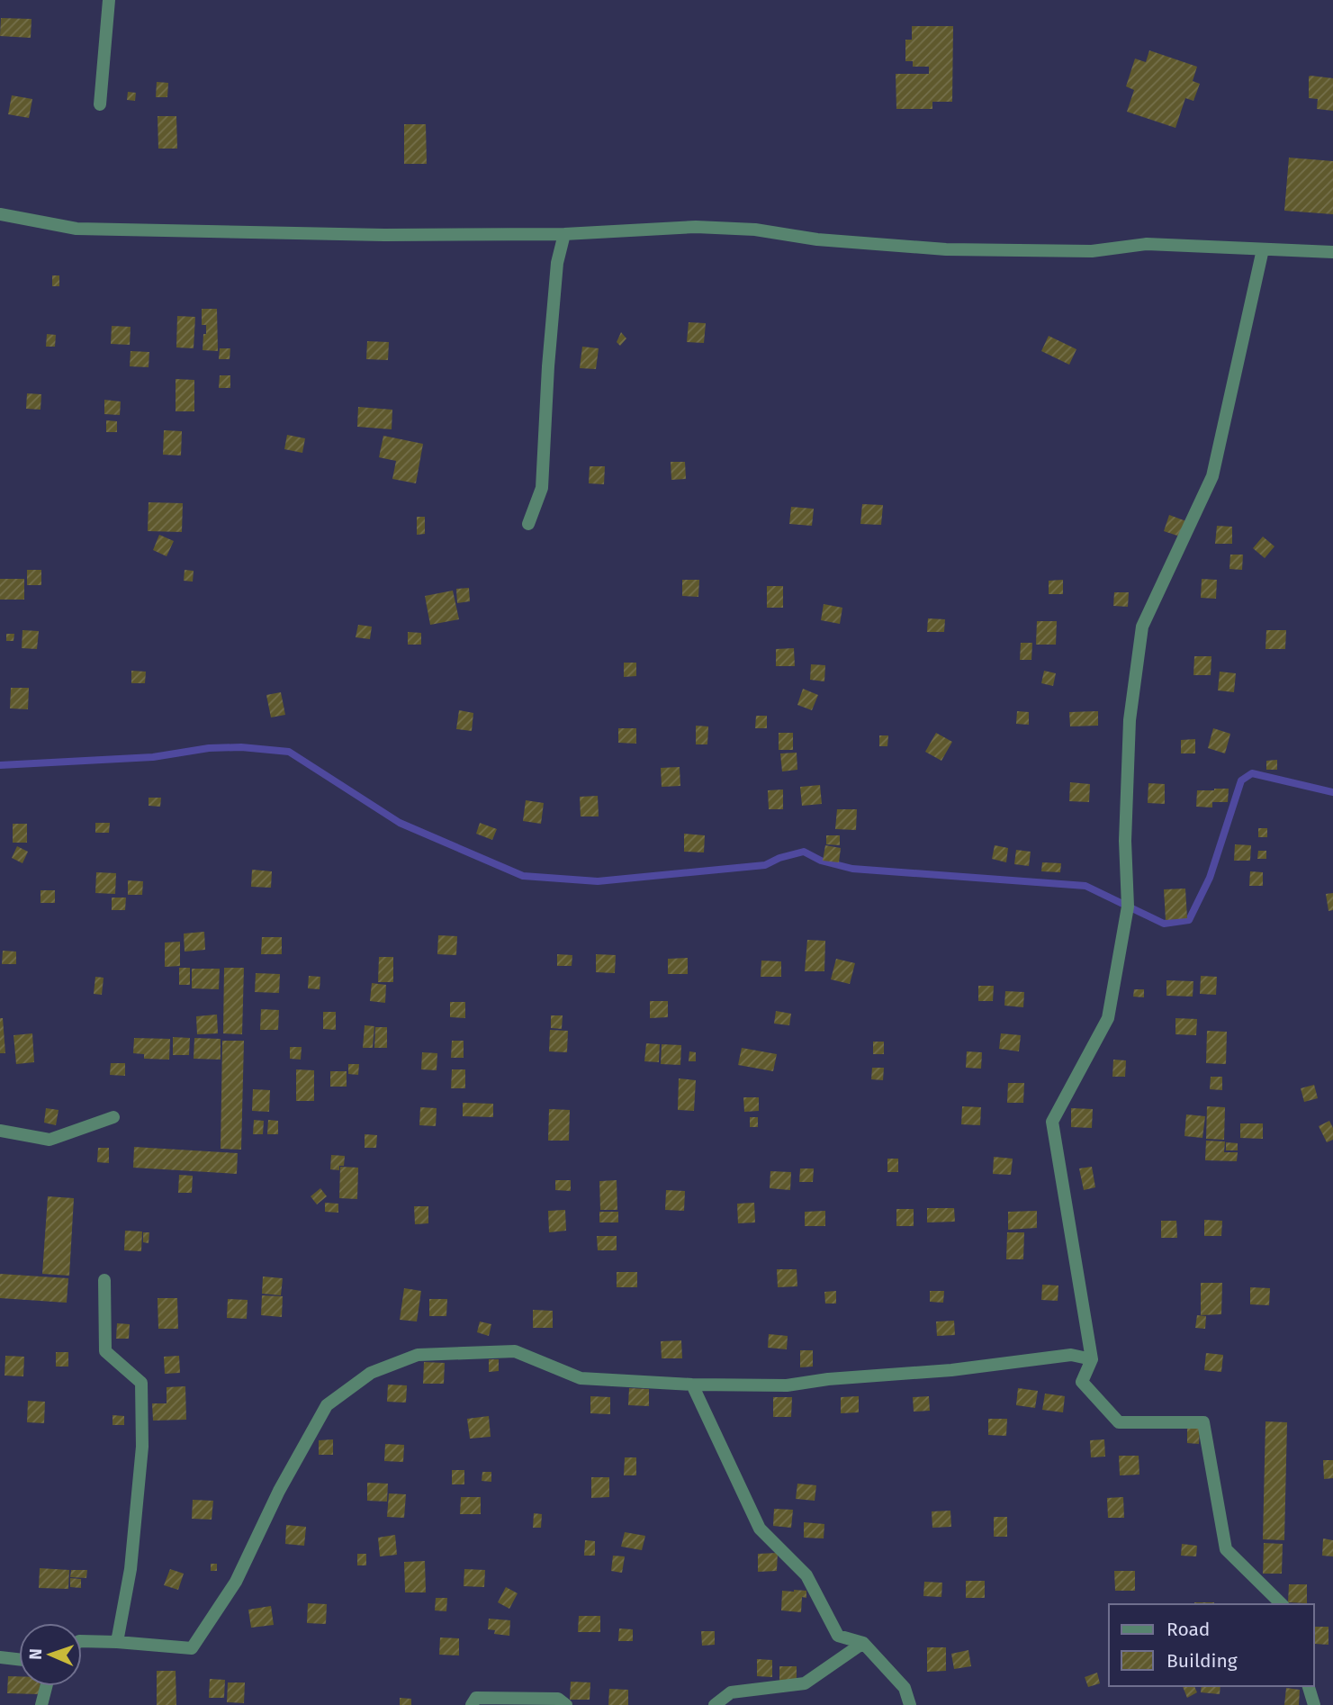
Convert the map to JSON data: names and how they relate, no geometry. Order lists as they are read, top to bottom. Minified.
{"legend":["Road","Building"],"north":"left"}
